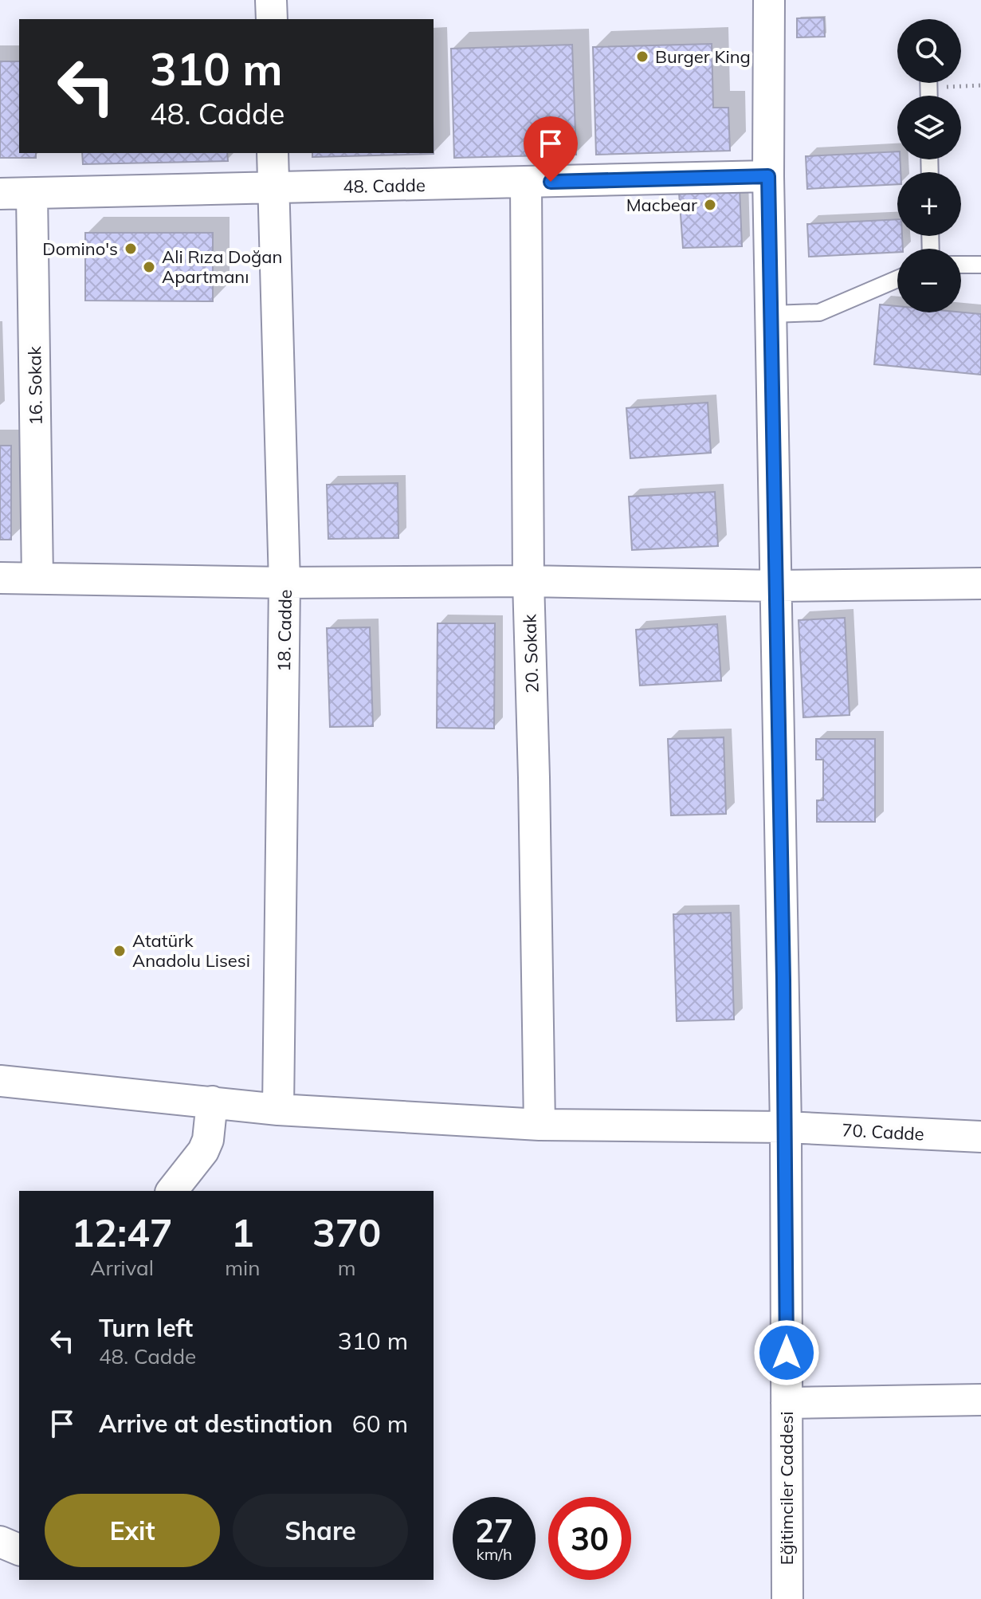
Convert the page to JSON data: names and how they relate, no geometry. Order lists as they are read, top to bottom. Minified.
{"streets":{"street":["48. Cadde","16. Sokak","18. Cadde","20. Sokak","70. Cadde","Eğitimciler Caddesi"]},"crossings":[["48. Cadde","16. Sokak"],["48. Cadde","18. Cadde"],["48. Cadde","20. Sokak"],["48. Cadde","Eğitimciler Caddesi"],["18. Cadde","70. Cadde"],["20. Sokak","70. Cadde"],["70. Cadde","Eğitimciler Caddesi"]],"places":["Burger King","Macbear","Domino's","Ali Rıza Doğan Apartmanı","Atatürk Anadolu Lisesi"],"page":{"map_buttons":["+","−"],"turn":["310 m","48. Cadde"],"eta":["12:47","Arrival","1","min","370","m"],"list":[{"name":"Turn left","note":"48. Cadde","value":"310 m"},{"name":"Arrive at destination","value":"60 m"}],"buttons":["Exit","Share"],"speed":"27 km/h","limit":"30"}}
